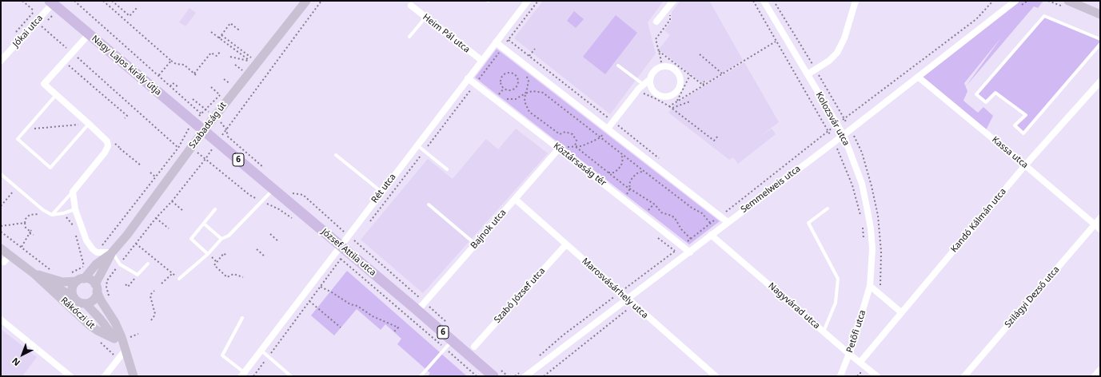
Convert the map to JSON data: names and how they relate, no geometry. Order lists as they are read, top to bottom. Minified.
{"streets":{"main road":["Nagy Lajos király útja","6","József Attila utca"],"street":["Jókai utca","Heim Pál utca","Kolozsvár utca","Szabadság út","Kassa utca","Köztársaság tér","Rét utca","Semmelweis utca","Kandó Kálmán utca","Bajnok utca","Marosvásárhely utca","Szabó József utca","Szilágyi Dezső utca","Nagyvárad utca","Rákóczi út","Petőfi utca"]},"crossings":[["Jókai utca","Nagy Lajos király útja"],["Heim Pál utca","Rét utca"],["Nagy Lajos király útja","Szabadság út"],["Nagy Lajos király útja","József Attila utca"],["Kolozsvár utca","Semmelweis utca"],["Kolozsvár utca","Petőfi utca"],["Szabadság út","József Attila utca"],["Szabadság út","Rákóczi út"],["Kassa utca","Semmelweis utca"],["Kassa utca","Kandó Kálmán utca"],["Kassa utca","Szilágyi Dezső utca"],["Köztársaság tér","Rét utca"],["Köztársaság tér","Semmelweis utca"],["Köztársaság tér","Bajnok utca"],["Rét utca","József Attila utca"],["Semmelweis utca","Marosvásárhely utca"],["Semmelweis utca","Nagyvárad utca"],["Kandó Kálmán utca","Nagyvárad utca"],["Bajnok utca","József Attila utca"],["Bajnok utca","Marosvásárhely utca"],["Marosvásárhely utca","Szabó József utca"],["Nagyvárad utca","Petőfi utca"]],"north":"bottom left"}
